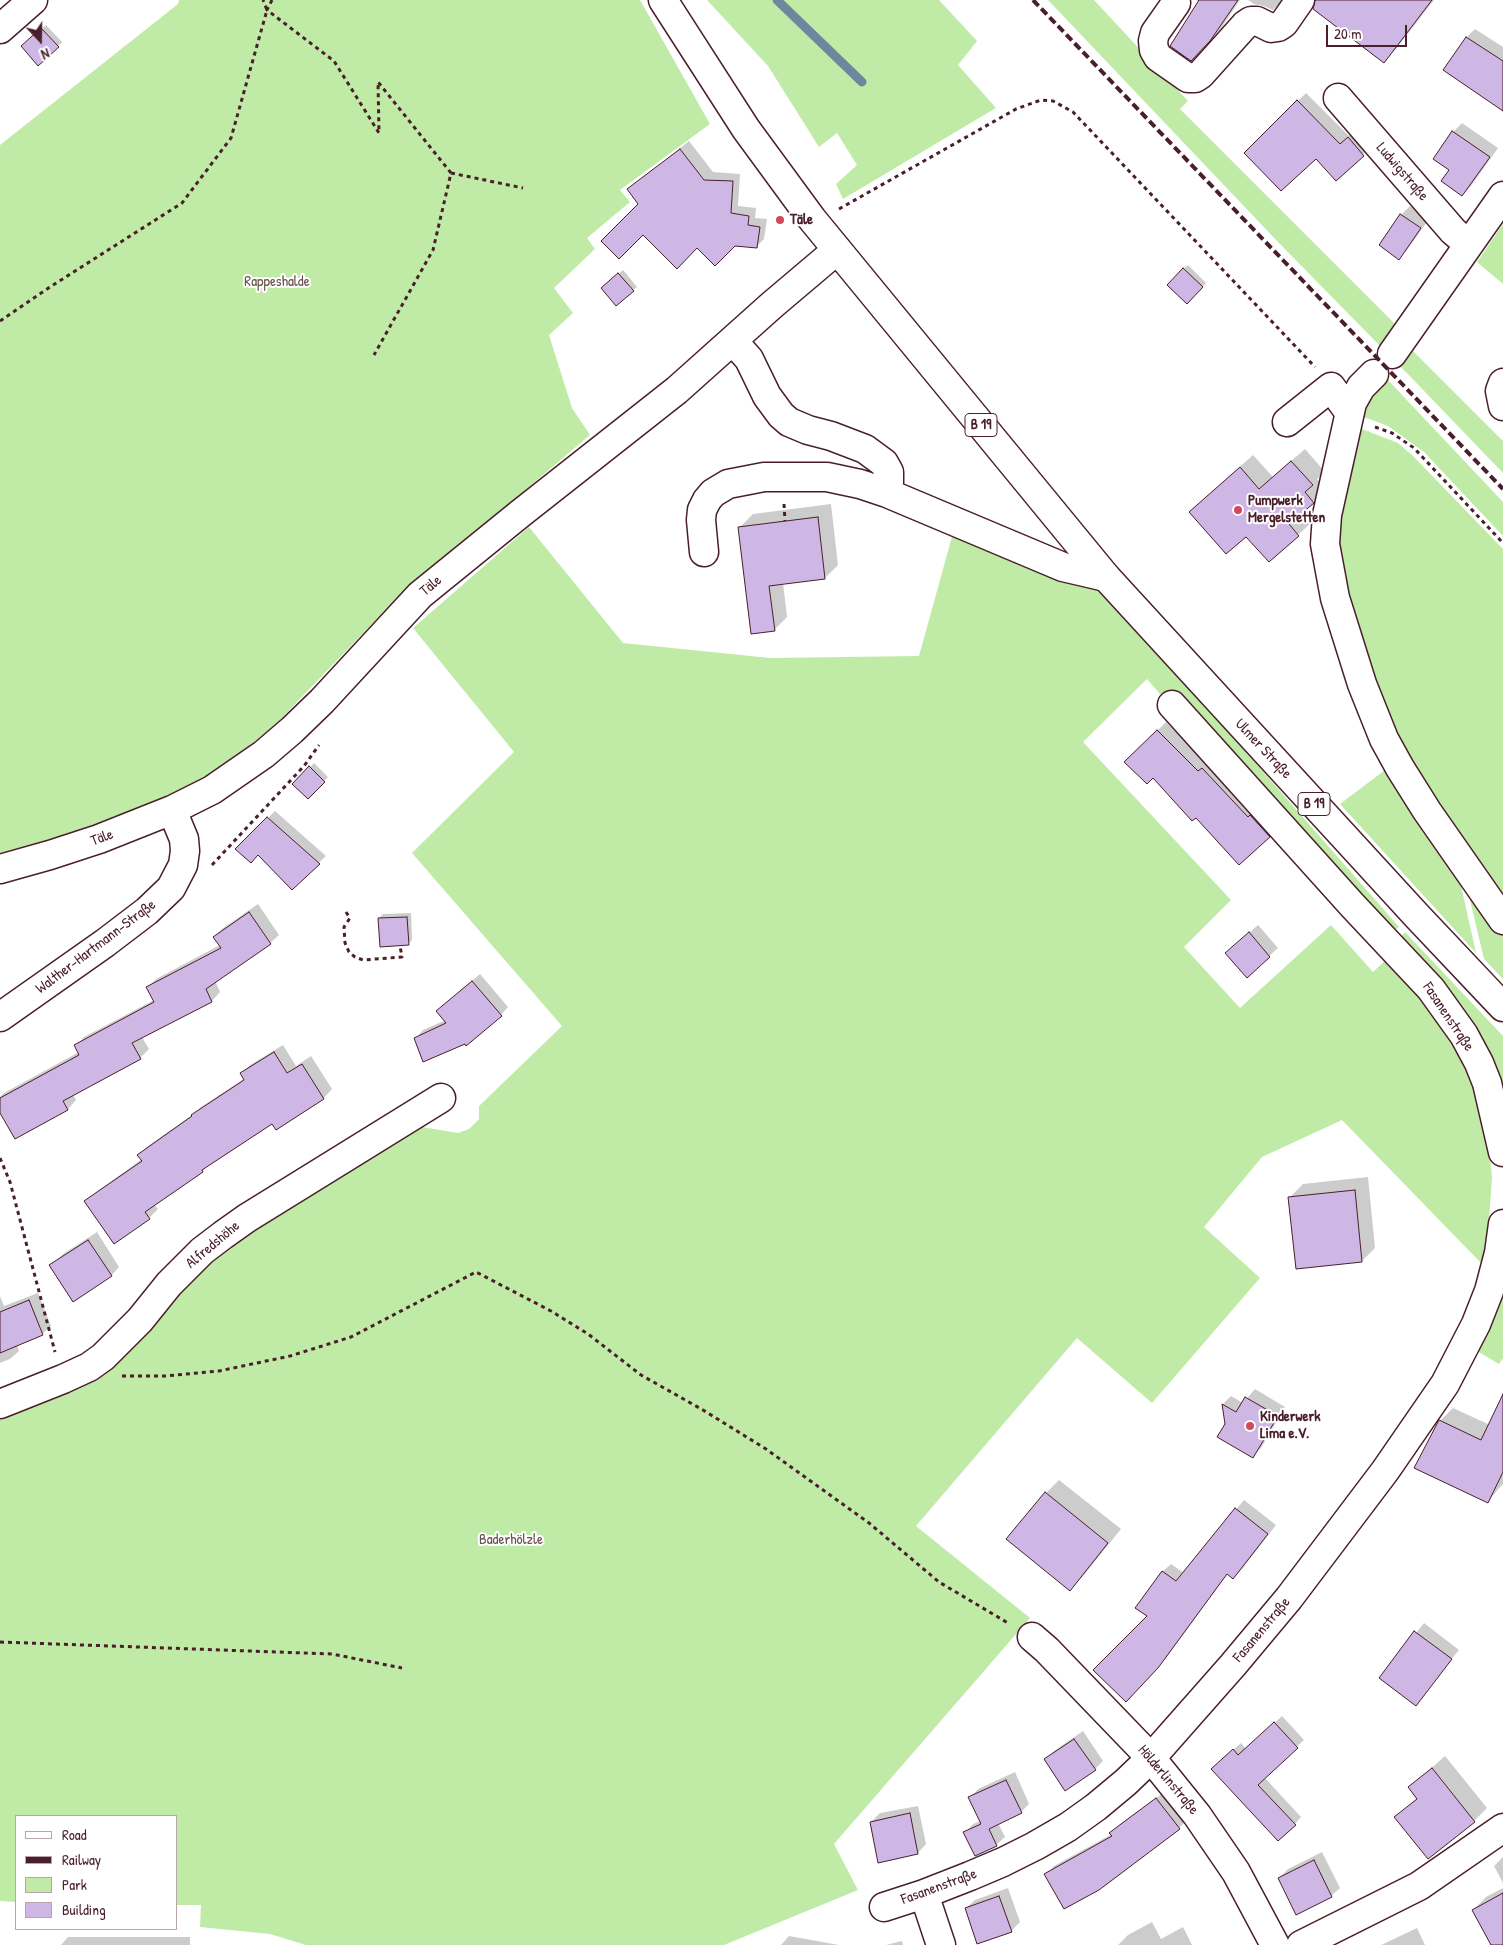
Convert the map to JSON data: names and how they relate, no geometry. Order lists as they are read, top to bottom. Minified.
{"streets":{"street":["Ludwigstraße","B 19","Täle","Ulmer Straße","Walther-Hartmann-Straße","Fasanenstraße","Alfredshöhe","Hölderlinstraße"]},"crossings":[["B 19","Täle"],["B 19","Ulmer Straße"],["Täle","Walther-Hartmann-Straße"],["Fasanenstraße","Hölderlinstraße"]],"parks":["Rappeshalde","Baderhölzle"],"places":["Täle","Pumpwerk Mergelstetten","Kinderwerk Lima e.V."],"legend":["Road","Railway","Park","Building"],"scale_bar":"20 m","north":"bottom"}
